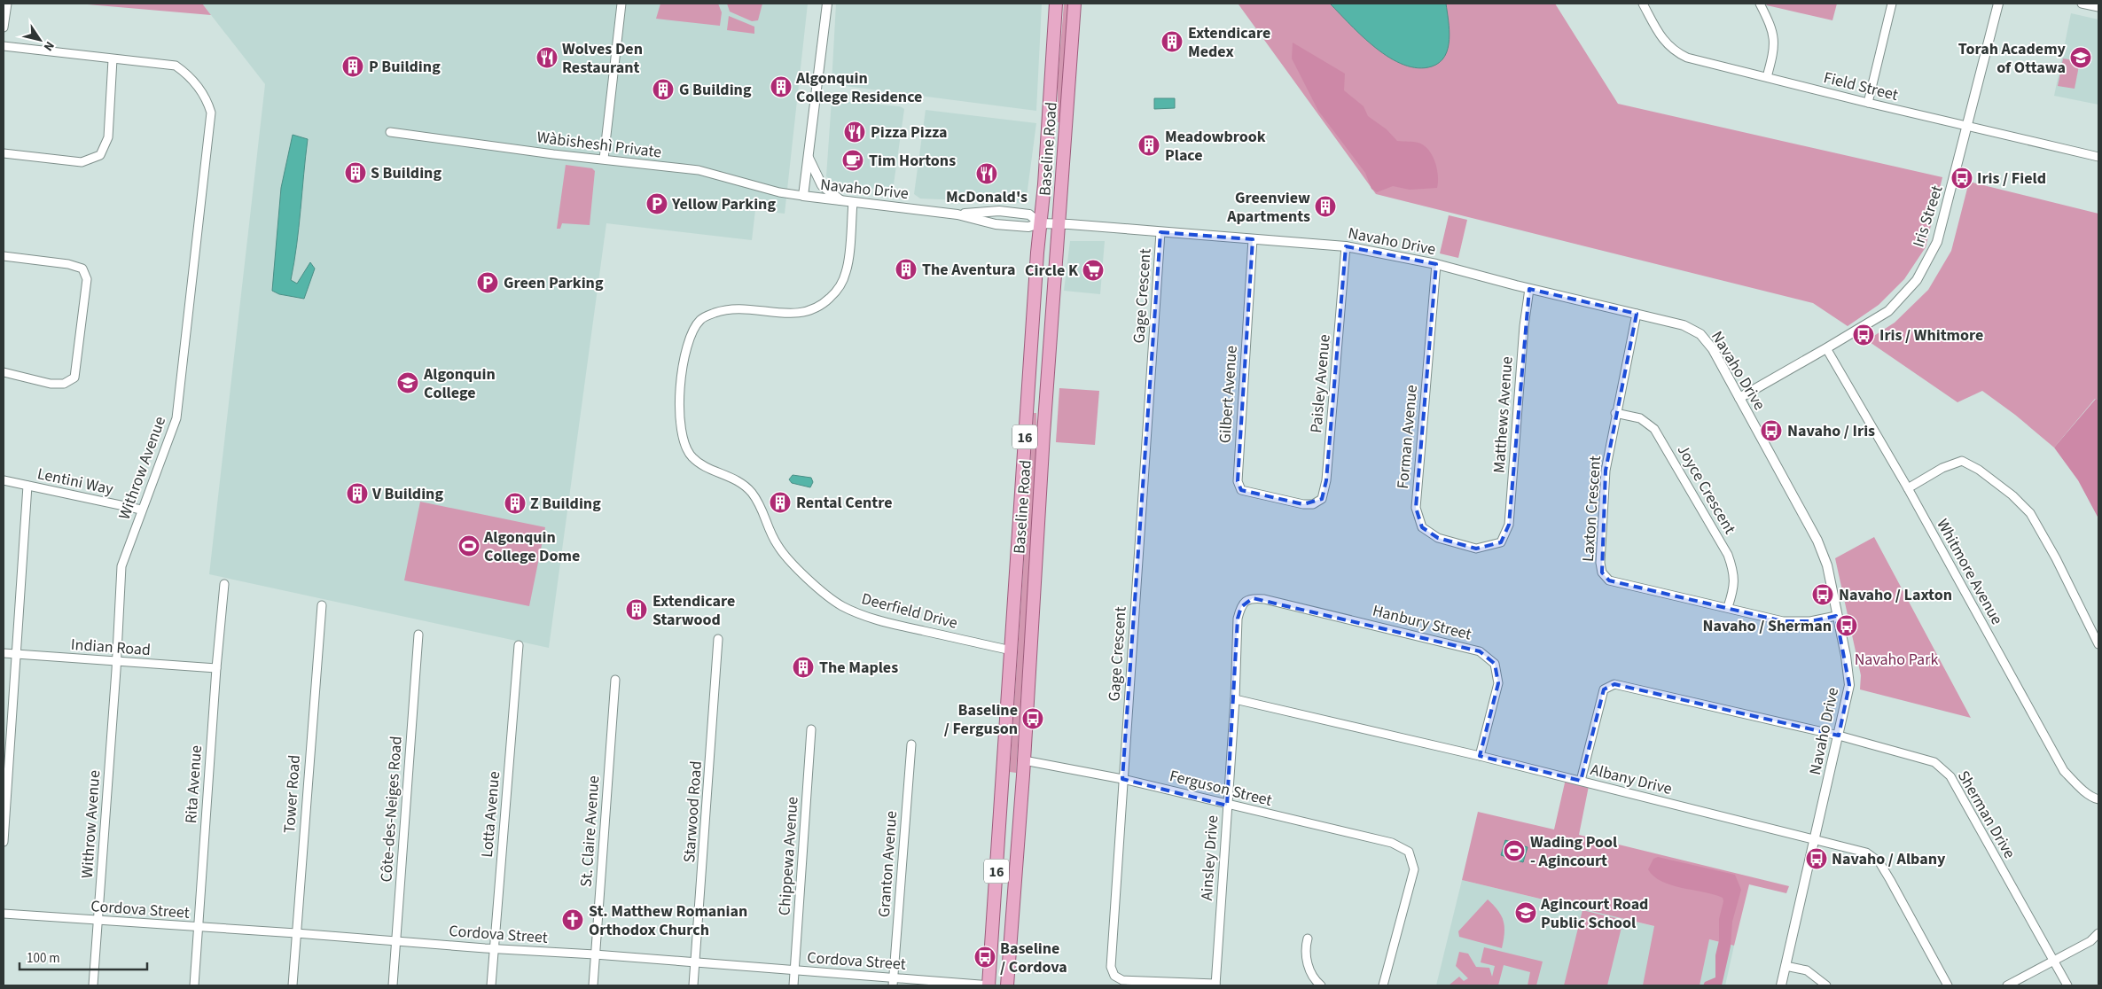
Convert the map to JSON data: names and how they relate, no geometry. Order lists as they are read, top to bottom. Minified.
{"streets":{"main road":["Baseline Road","16"],"street":["Field Street","Wàbisheshì Private","Navaho Drive","Iris Street","Gage Crescent","Paisley Avenue","Gilbert Avenue","Matthews Avenue","Forman Avenue","Withrow Avenue","Lentini Way","Joyce Crescent","Laxton Crescent","Whitmore Avenue","Deerfield Drive","Hanbury Street","Indian Road","Albany Drive","Rita Avenue","Ferguson Street","Tower Road","Côte-des-Neiges Road","Starwood Road","Lotta Avenue","Sherman Drive","St. Claire Avenue","Chippewa Avenue","Ainsley Drive","Granton Avenue","Cordova Street"]},"crossings":[["Field Street","Iris Street"],["Wàbisheshì Private","Navaho Drive"],["Baseline Road","Navaho Drive"],["Baseline Road","Deerfield Drive"],["Baseline Road","Ferguson Street"],["Baseline Road","Cordova Street"],["Navaho Drive","Iris Street"],["Navaho Drive","Gage Crescent"],["Navaho Drive","Paisley Avenue"],["Navaho Drive","Gilbert Avenue"],["Navaho Drive","Matthews Avenue"],["Navaho Drive","Forman Avenue"],["Navaho Drive","Laxton Crescent"],["Navaho Drive","Deerfield Drive"],["Navaho Drive","Albany Drive"],["Navaho Drive","Sherman Drive"],["Iris Street","Whitmore Avenue"],["Gage Crescent","Ferguson Street"],["Gage Crescent","Ainsley Drive"],["Paisley Avenue","Gilbert Avenue"],["Matthews Avenue","Forman Avenue"],["Withrow Avenue","Lentini Way"],["Withrow Avenue","Indian Road"],["Withrow Avenue","Cordova Street"],["Joyce Crescent","Laxton Crescent"],["Hanbury Street","Albany Drive"],["Hanbury Street","Ainsley Drive"],["Indian Road","Rita Avenue"],["Albany Drive","Sherman Drive"],["Albany Drive","Ainsley Drive"],["Rita Avenue","Cordova Street"],["Ferguson Street","Ainsley Drive"],["Tower Road","Cordova Street"],["Côte-des-Neiges Road","Cordova Street"],["Starwood Road","Cordova Street"],["Lotta Avenue","Cordova Street"],["St. Claire Avenue","Cordova Street"],["Chippewa Avenue","Cordova Street"],["Granton Avenue","Cordova Street"]],"parks":["Navaho Park"],"places":{"building":["Extendicare Medex","P Building","Algonquin College Residence","G Building","Meadowbrook Place","S Building","Greenview Apartments","The Aventura","V Building","Rental Centre","Z Building","Extendicare Starwood","The Maples"],"restaurant":["Wolves Den Restaurant","Pizza Pizza","McDonald's"],"school or university":["Torah Academy of Ottawa","Algonquin College","Agincourt Road Public School"],"cafe":["Tim Hortons"],"bus stop":["Iris / Field","Iris / Whitmore","Navaho / Iris","Navaho / Laxton","Navaho / Sherman","Baseline / Ferguson","Navaho / Albany","Baseline / Cordova"],"parking":["Yellow Parking","Green Parking"],"supermarket":["Circle K"],"sports":["Algonquin College Dome","Wading Pool - Agincourt"],"church":["St. Matthew Romanian Orthodox Church"]},"scale_bar":"100 m","north":"bottom right"}
